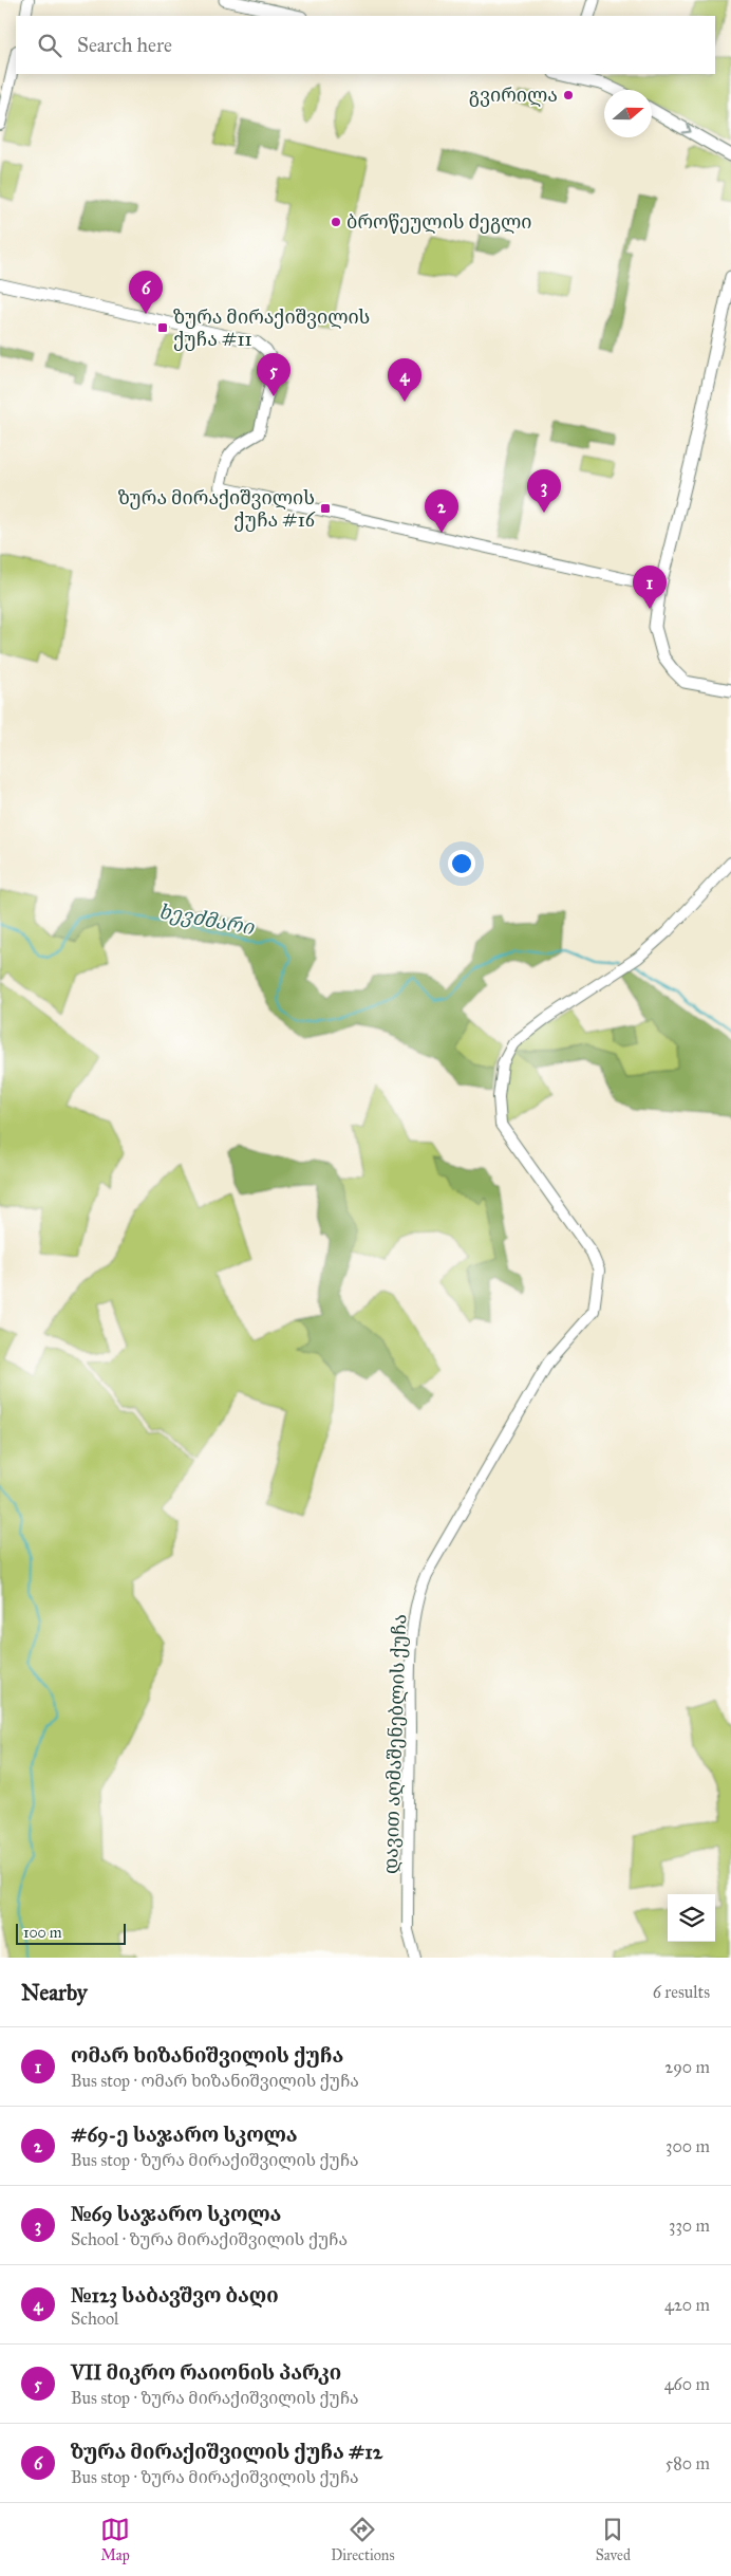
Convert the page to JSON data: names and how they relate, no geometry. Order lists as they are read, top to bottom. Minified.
{"streets":{"street":["დავით აღმაშენებლის ქუჩა"]},"water":["ხევძმარი"],"places":{"other":["გვირილა","ბროწეულის ძეგლი"],"transit":["ზურა მირაქიშვილის ქუჩა #11","ზურა მირაქიშვილის ქუჩა #16"]},"scale_bar":"100 m","north":"right","page":{"search":"Search here","pins":["6","5","4","3","2","1"],"scale":"100 m","heading":["Nearby","6 results"],"list":[{"mark":"1","name":"ომარ ხიზანიშვილის ქუჩა","note":"Bus stop · ომარ ხიზანიშვილის ქუჩა","value":"290 m"},{"mark":"2","name":"#69-ე საჯარო სკოლა","note":"Bus stop · ზურა მირაქიშვილის ქუჩა","value":"300 m"},{"mark":"3","name":"№69 საჯარო სკოლა","note":"School · ზურა მირაქიშვილის ქუჩა","value":"330 m"},{"mark":"4","name":"№123 საბავშვო ბაღი","note":"School","value":"420 m"},{"mark":"5","name":"VII მიკრო რაიონის პარკი","note":"Bus stop · ზურა მირაქიშვილის ქუჩა","value":"460 m"},{"mark":"6","name":"ზურა მირაქიშვილის ქუჩა #12","note":"Bus stop · ზურა მირაქიშვილის ქუჩა","value":"580 m"}],"nav":["Map","Directions","Saved"]}}
